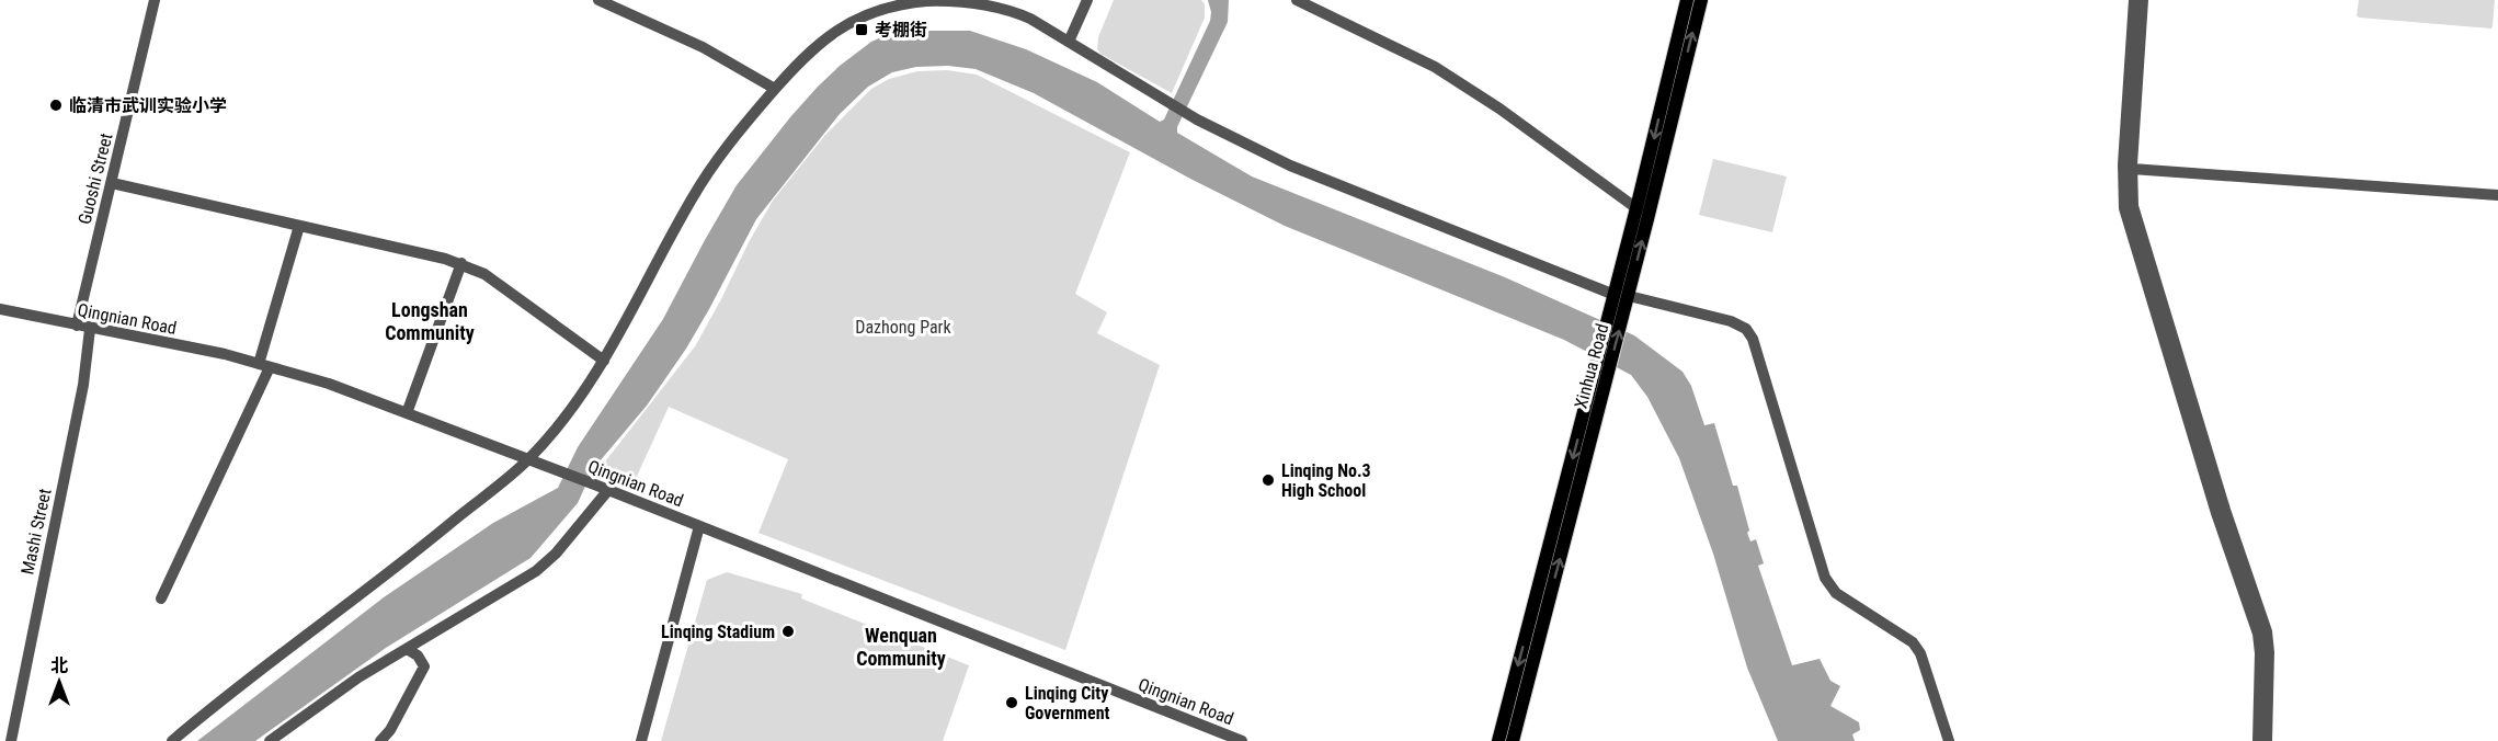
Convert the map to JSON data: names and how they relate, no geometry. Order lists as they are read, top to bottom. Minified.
{"streets":{"main road":["Xinhua Road"],"street":["Guoshi Street","Qingnian Road","Mashi Street"]},"crossings":[["Guoshi Street","Qingnian Road"],["Qingnian Road","Mashi Street"]],"districts":["Longshan Community","Wenquan Community"],"parks":["Dazhong Park"],"places":{"transit":["考棚街"],"other":["临清市武训实验小学","Linqing No.3 High School","Linqing Stadium","Linqing City Government"]},"north":"top"}
